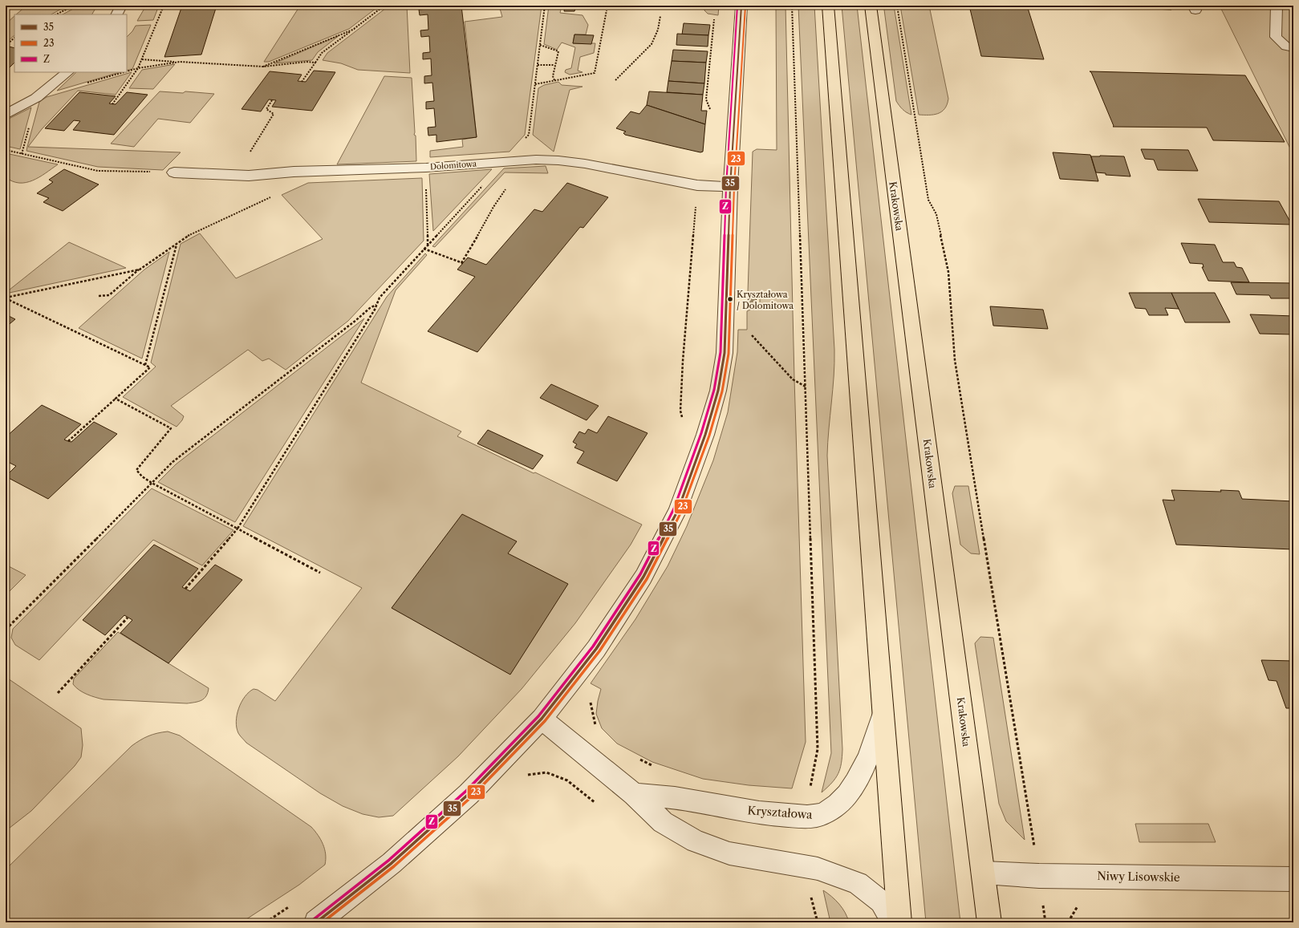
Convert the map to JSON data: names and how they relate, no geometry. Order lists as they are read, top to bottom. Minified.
{"streets":{"main road":["Krakowska"],"street":["Dolomitowa","Kryształowa","Niwy Lisowskie"]},"crossings":[["Krakowska","Niwy Lisowskie"]],"places":["Kryształowa / Dolomitowa"],"lines":["transit line 35","transit line 23","transit line Z"],"legend":["35","23","Z"]}
